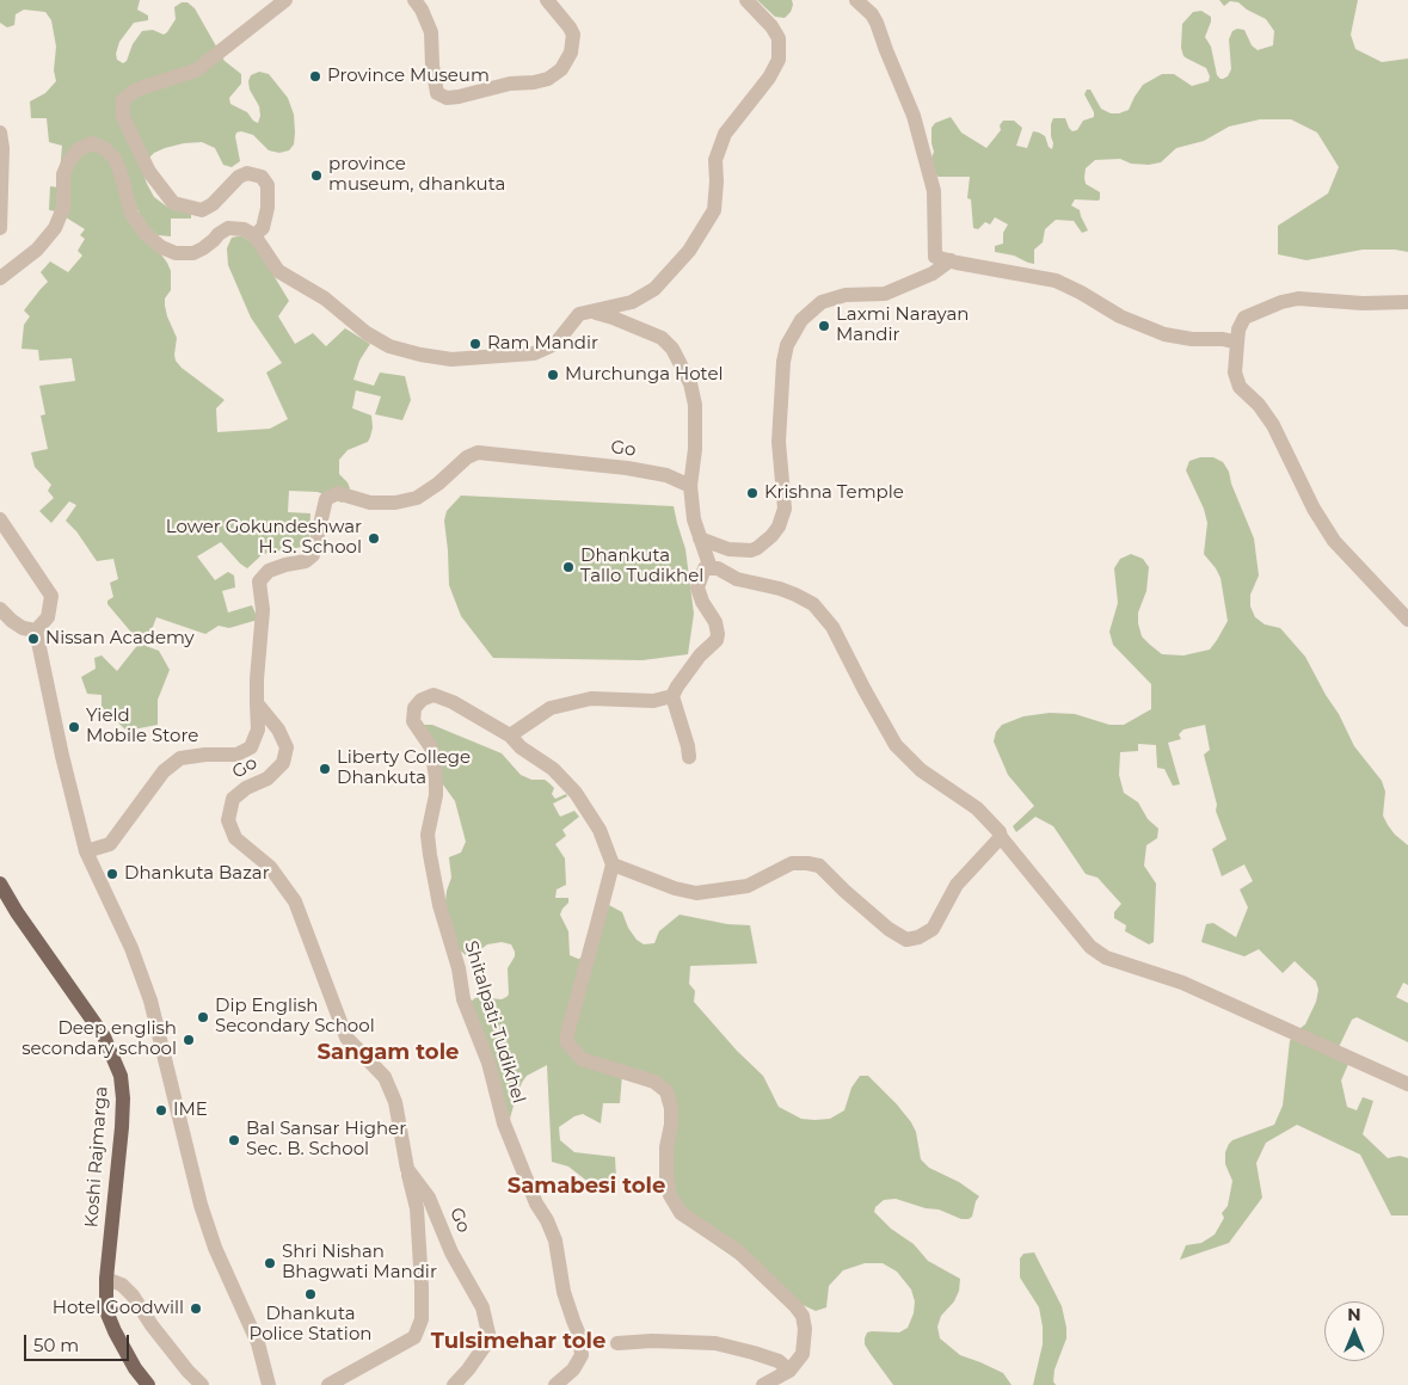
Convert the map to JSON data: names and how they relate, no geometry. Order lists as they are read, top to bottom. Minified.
{"streets":{"main road":["Koshi Rajmarga"],"street":["Go","Shitalpati-Tudikhel"]},"districts":["Sangam tole","Samabesi tole","Tulsimehar tole"],"places":["Province Museum","province museum, dhankuta","Laxmi Narayan Mandir","Ram Mandir","Murchunga Hotel","Krishna Temple","Lower Gokundeshwar H. S. School","Dhankuta Tallo Tudikhel","Nissan Academy","Yield Mobile Store","Liberty College Dhankuta","Dhankuta Bazar","Dip English Secondary School","Deep english secondary school","IME","Bal Sansar Higher Sec. B. School","Shri Nishan Bhagwati Mandir","Dhankuta Police Station","Hotel Goodwill"],"scale_bar":"50 m","north":"top"}
